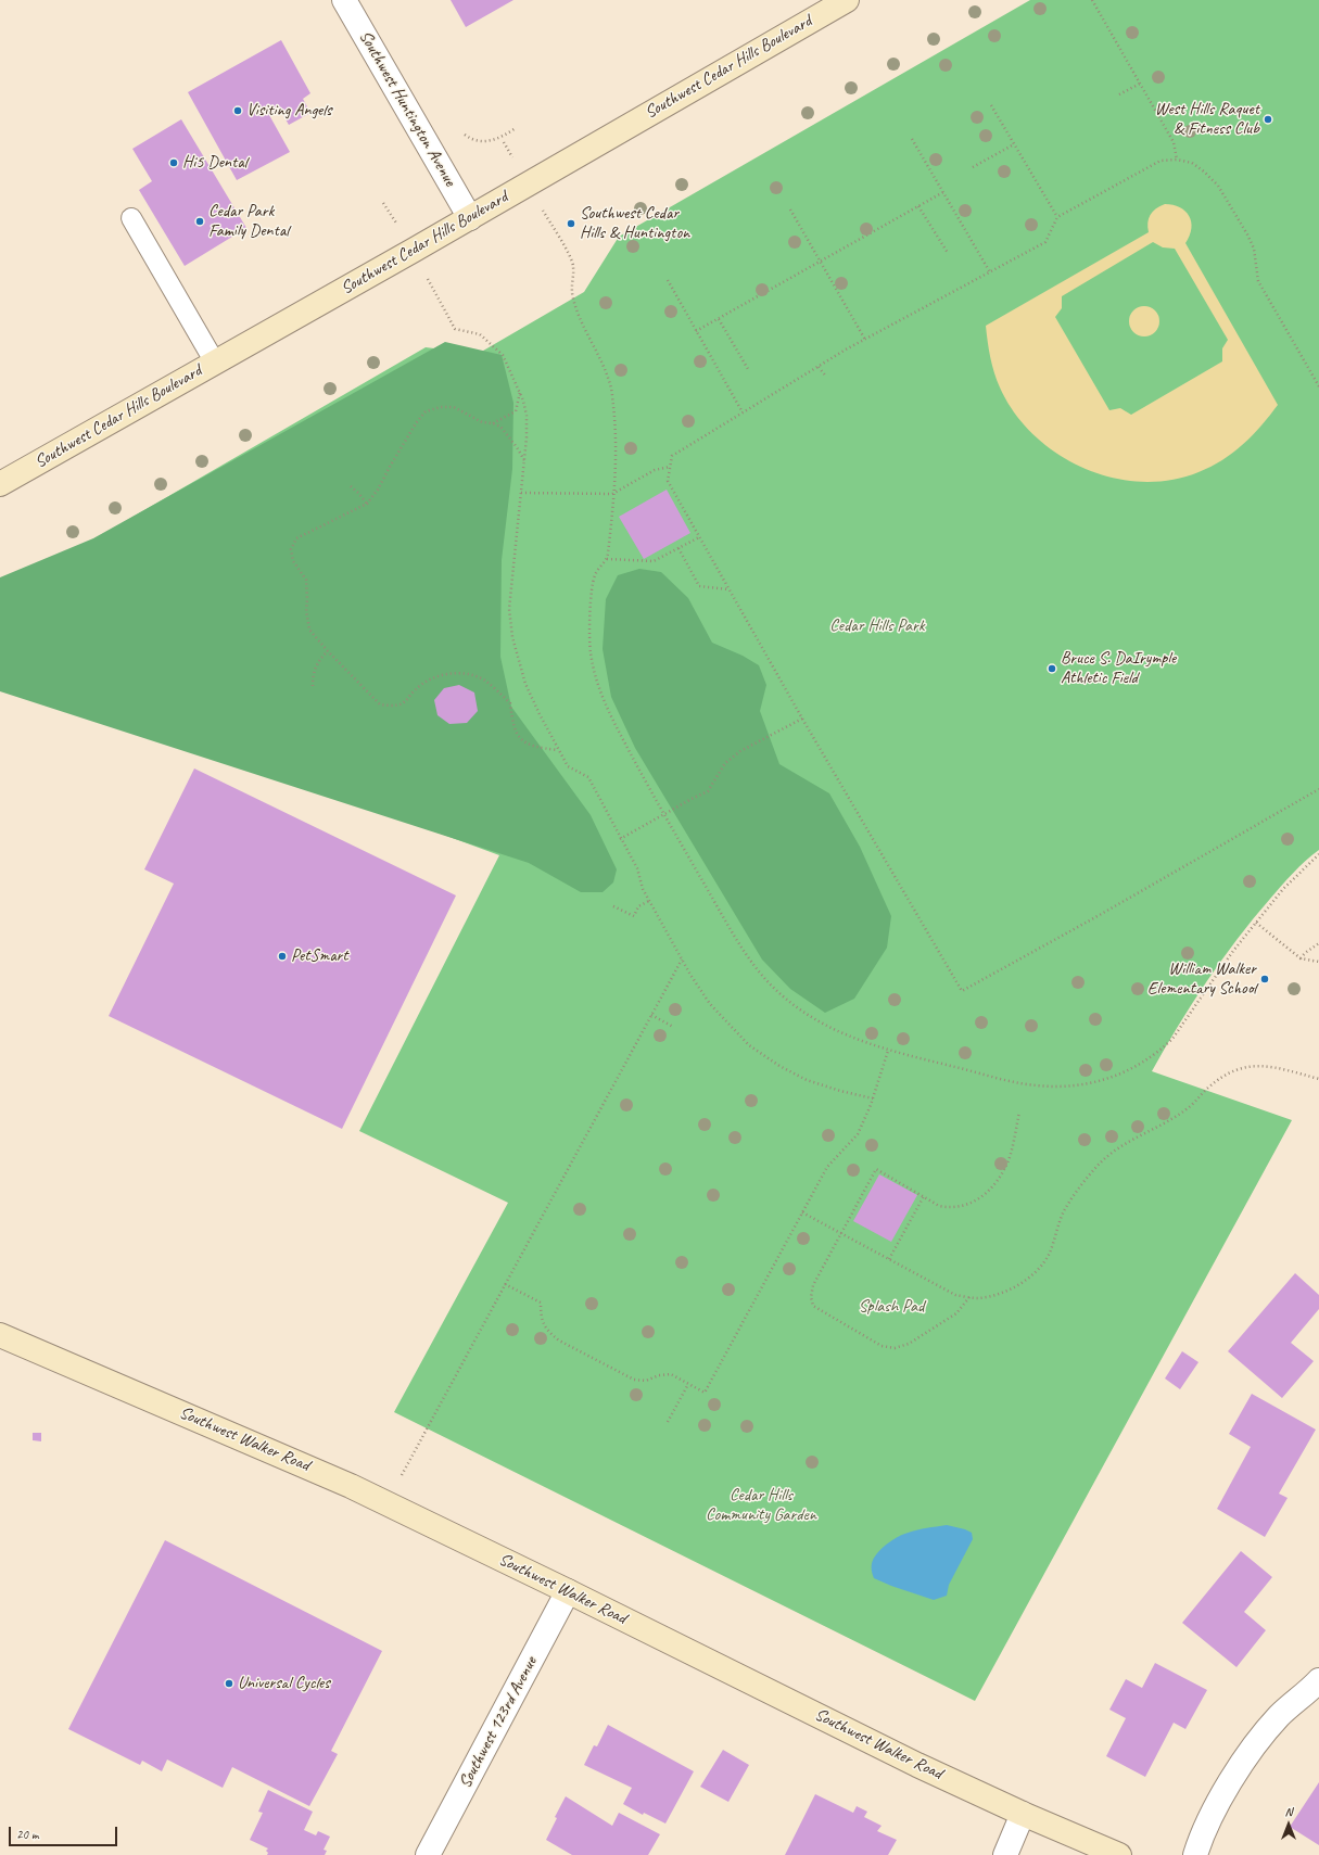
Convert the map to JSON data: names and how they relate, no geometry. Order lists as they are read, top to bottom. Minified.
{"streets":{"main road":["Southwest Cedar Hills Boulevard","Southwest Walker Road"],"street":["Southwest Huntington Avenue","Southwest 123rd Avenue"]},"crossings":[["Southwest Cedar Hills Boulevard","Southwest Huntington Avenue"],["Southwest Walker Road","Southwest 123rd Avenue"]],"parks":["Cedar Hills Park","Splash Pad","Cedar Hills Community Garden"],"places":["Visiting Angels","West Hills Raquet & Fitness Club","Hi5 Dental","Cedar Park Family Dental","Southwest Cedar Hills & Huntington","Bruce S. DaIrymple Athletic Field","PetSmart","William Walker Elementary School","Universal Cycles"],"scale_bar":"20 m","north":"top"}
